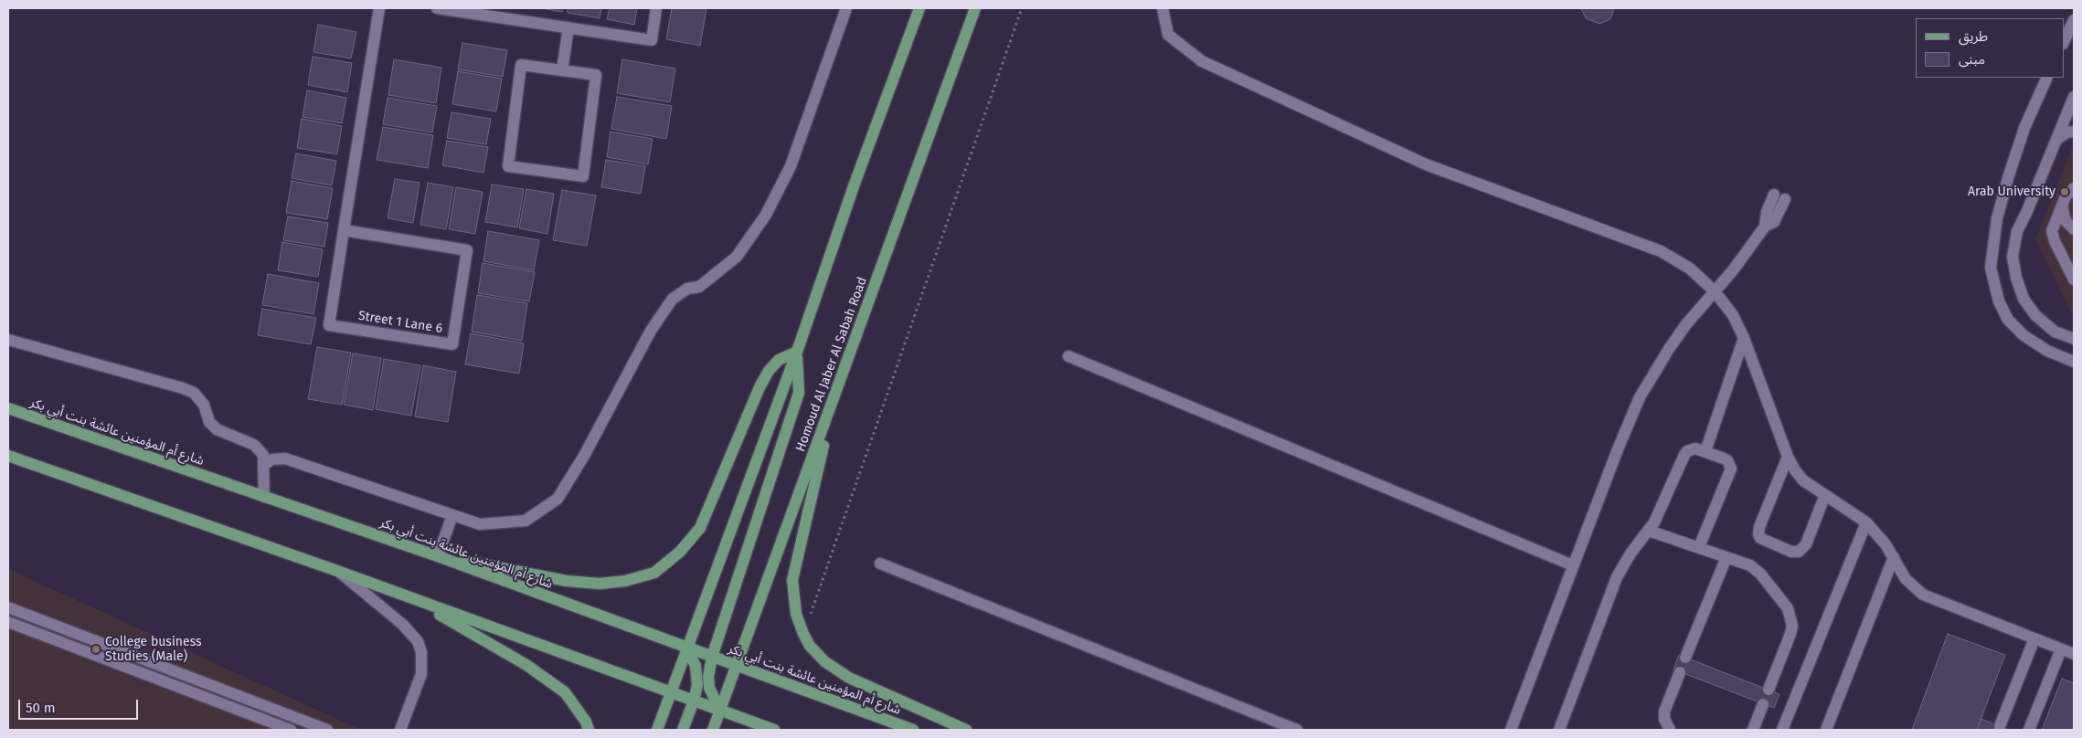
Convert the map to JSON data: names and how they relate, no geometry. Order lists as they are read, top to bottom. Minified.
{"streets":{"main road":["Homoud Al Jaber Al Sabah Road","شارع أم المؤمنين عائشة بنت أبي بكر"],"street":["Street 1 Lane 6"]},"crossings":[["Homoud Al Jaber Al Sabah Road","شارع أم المؤمنين عائشة بنت أبي بكر"]],"places":["Arab University","College business Studies (Male)"],"legend":["طريق","مبنى"],"scale_bar":"50 m"}
